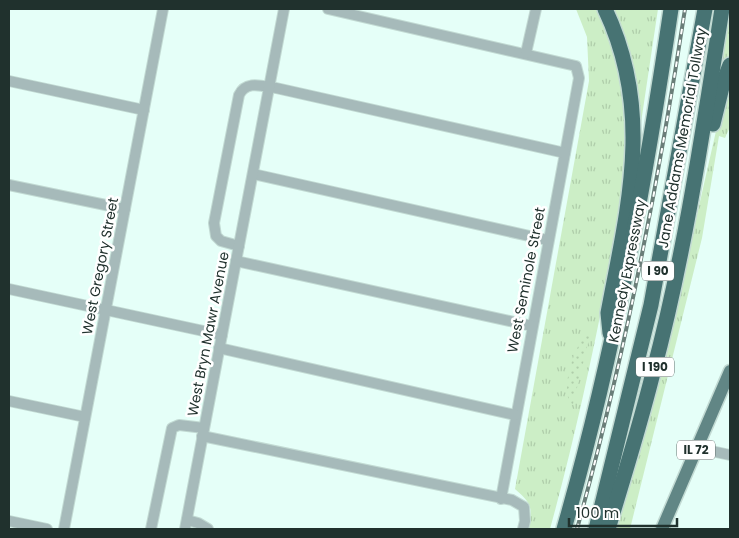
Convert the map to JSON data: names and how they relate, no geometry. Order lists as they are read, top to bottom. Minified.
{"streets":{"highway":["Jane Addams Memorial Tollway","Kennedy Expressway","I 90","I 190"],"main road":["IL 72"],"street":["West Gregory Street","West Seminole Street","West Bryn Mawr Avenue"]},"scale_bar":"100 m"}
